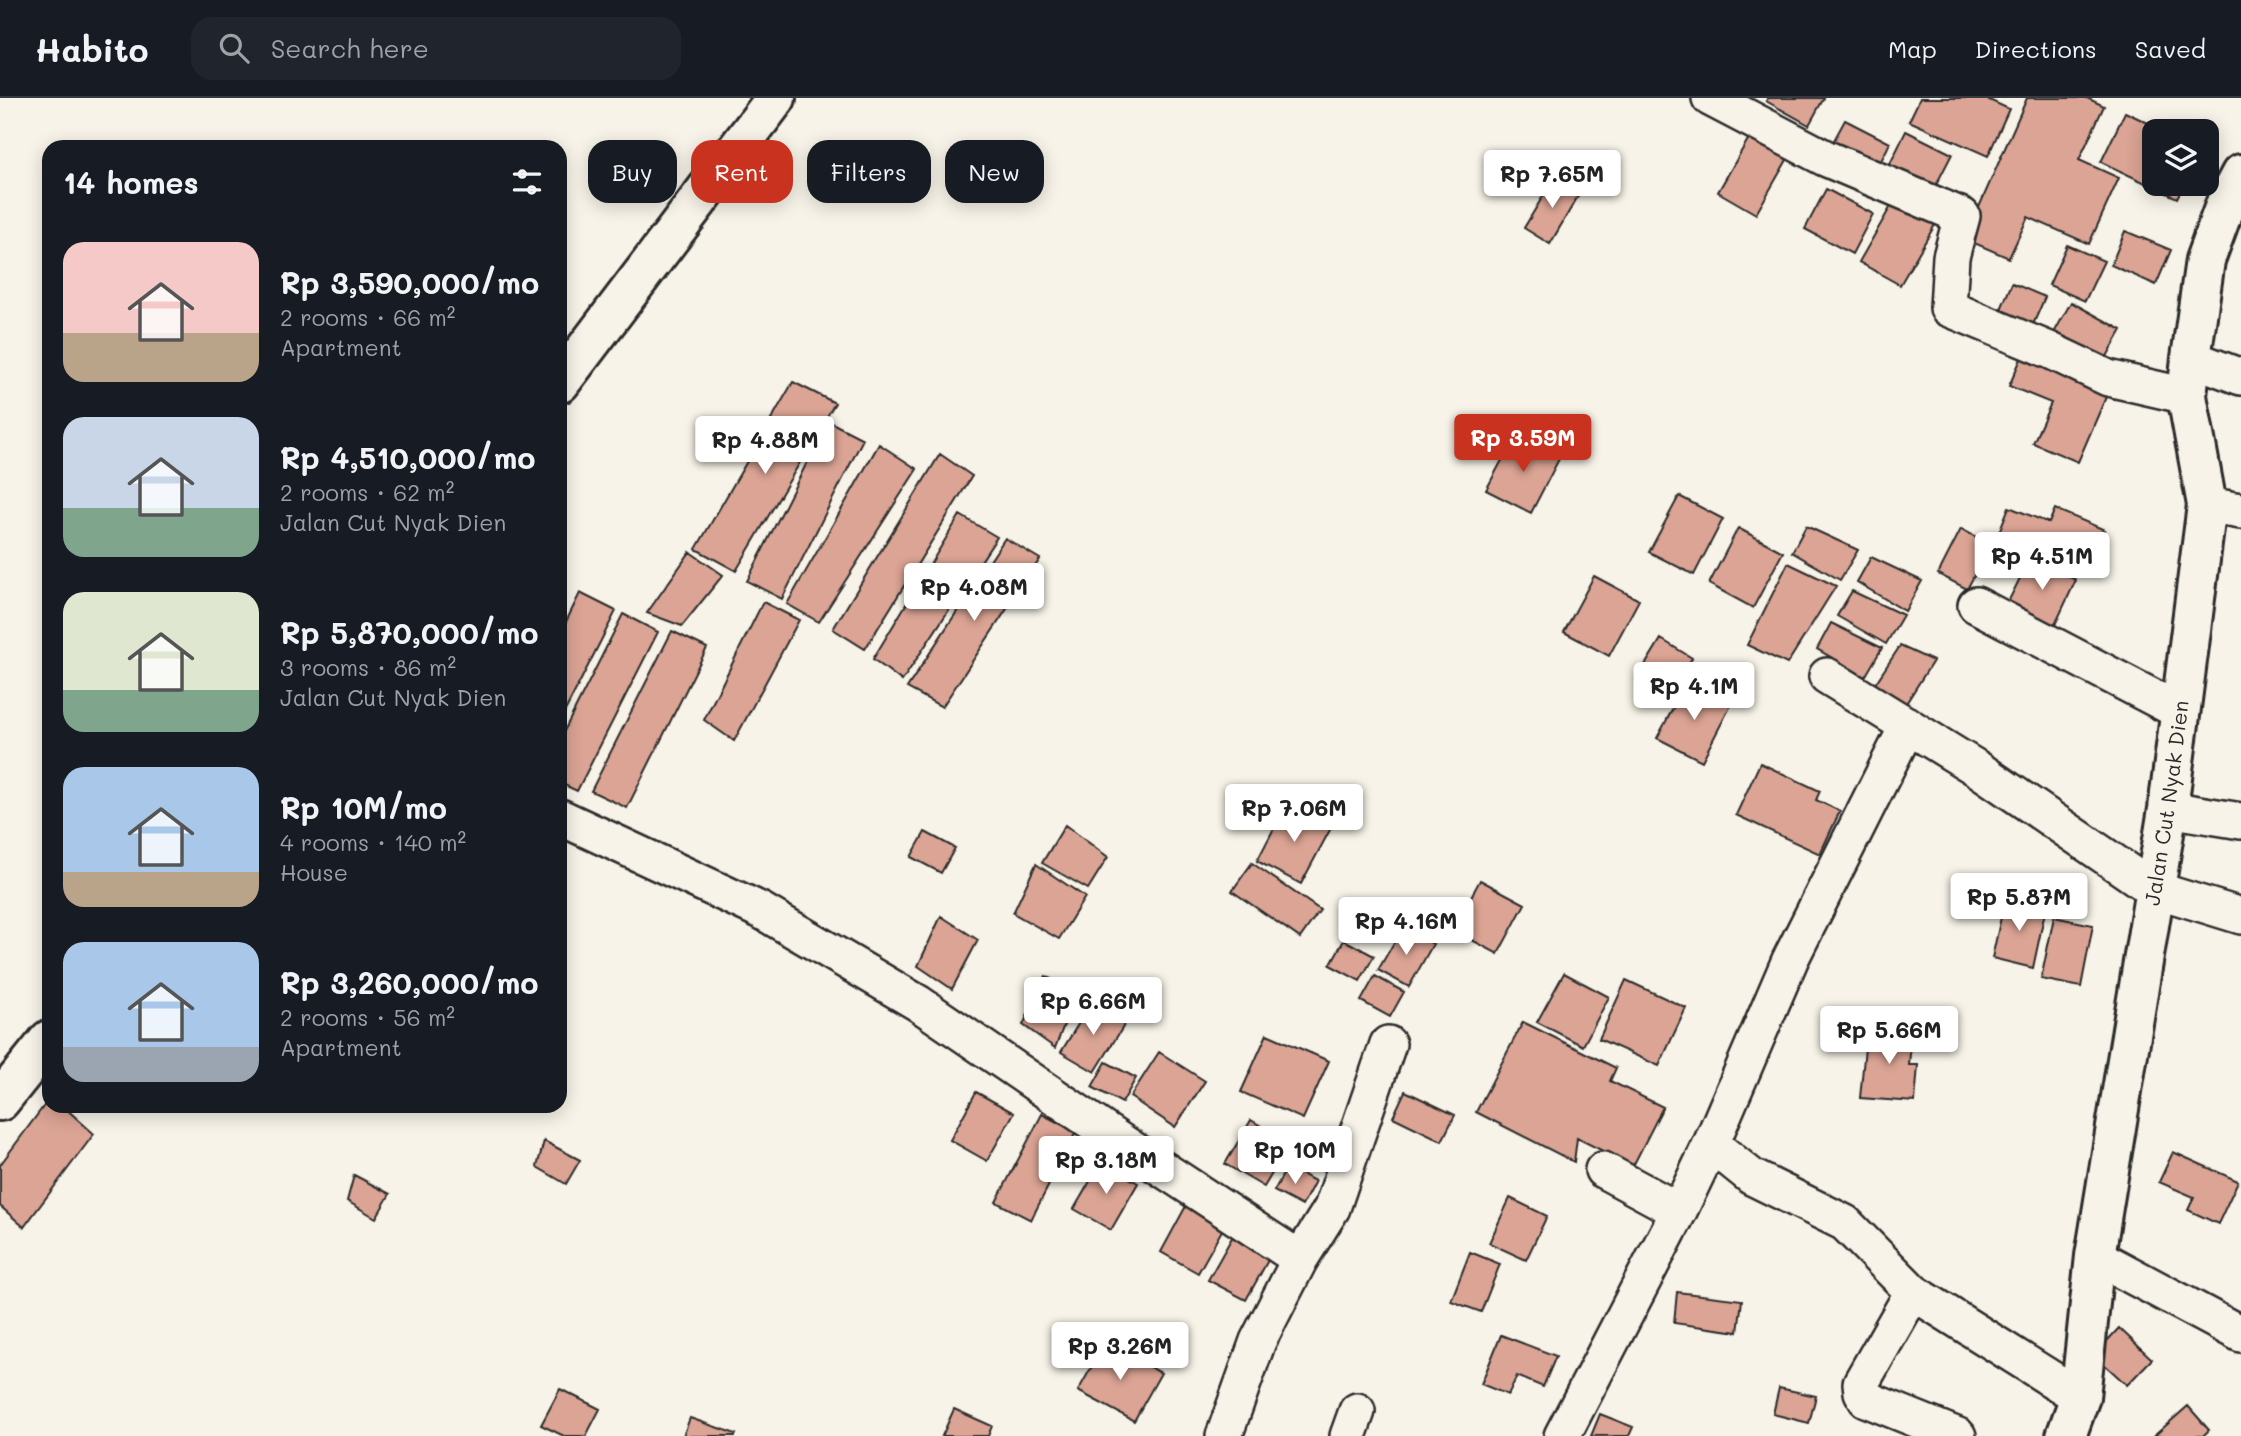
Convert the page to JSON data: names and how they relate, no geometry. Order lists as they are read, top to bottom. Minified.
{"streets":{"street":["Jalan Cut Nyak Dien"]},"page":{"header":"Habito","search":"Search here","nav":["Map","Directions","Saved"],"chip":["Buy","Rent","Filters","New"],"heading":"14 homes","price":["Rp 7.65M","Rp 3.59M","Rp 4.88M","Rp 4.51M","Rp 4.08M","Rp 4.1M","Rp 7.06M","Rp 5.87M","Rp 4.16M","Rp 6.66M","Rp 5.66M","Rp 10M","Rp 3.18M","Rp 3.26M"],"list":[{"name":"Rp 3,590,000/mo","note":"2 rooms · 66 m² · Apartment"},{"name":"Rp 4,510,000/mo","note":"2 rooms · 62 m² · Jalan Cut Nyak Dien"},{"name":"Rp 5,870,000/mo","note":"3 rooms · 86 m² · Jalan Cut Nyak Dien"},{"name":"Rp 10M/mo","note":"4 rooms · 140 m² · House"},{"name":"Rp 3,260,000/mo","note":"2 rooms · 56 m² · Apartment"}]}}
